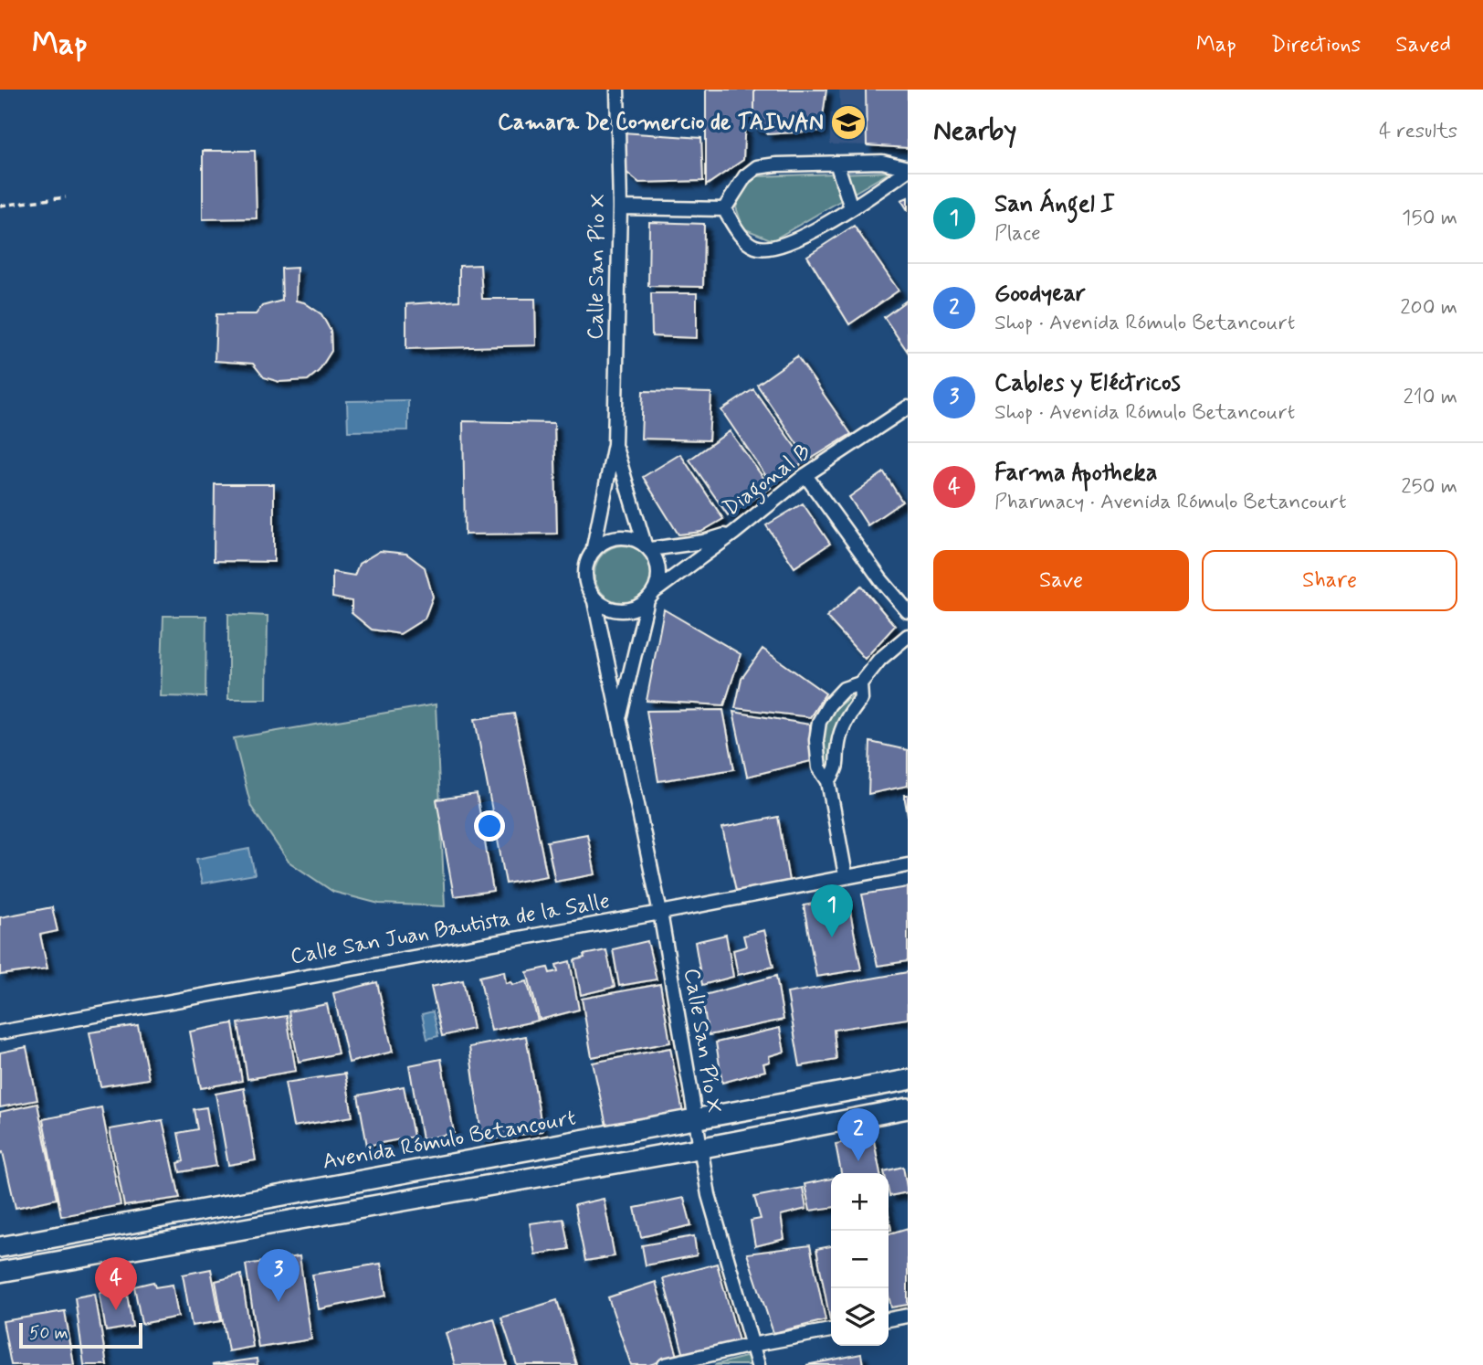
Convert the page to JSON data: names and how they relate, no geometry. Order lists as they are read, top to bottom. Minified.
{"streets":{"main road":["Avenida Rómulo Betancourt"],"street":["Calle San Pío X","Diagonal B","Calle San Juan Bautista de la Salle"]},"crossings":[["Calle San Pío X","Diagonal B"],["Calle San Pío X","Calle San Juan Bautista de la Salle"],["Calle San Pío X","Avenida Rómulo Betancourt"]],"places":{"school or university":["Camara De Comercio de TAIWAN"]},"scale_bar":"50 m","page":{"header":"Map","nav":["Map","Directions","Saved"],"heading":["Nearby","4 results"],"list":[{"mark":"1","name":"San Ángel I","note":"Place","value":"150 m"},{"mark":"2","name":"Goodyear","note":"Shop · Avenida Rómulo Betancourt","value":"200 m"},{"mark":"3","name":"Cables y Eléctricos","note":"Shop · Avenida Rómulo Betancourt","value":"210 m"},{"mark":"4","name":"Farma Apotheka","note":"Pharmacy · Avenida Rómulo Betancourt","value":"250 m"}],"buttons":["Save","Share"],"pins":["1","2","3","4"],"map_buttons":["+","−"],"scale":"50 m"}}
